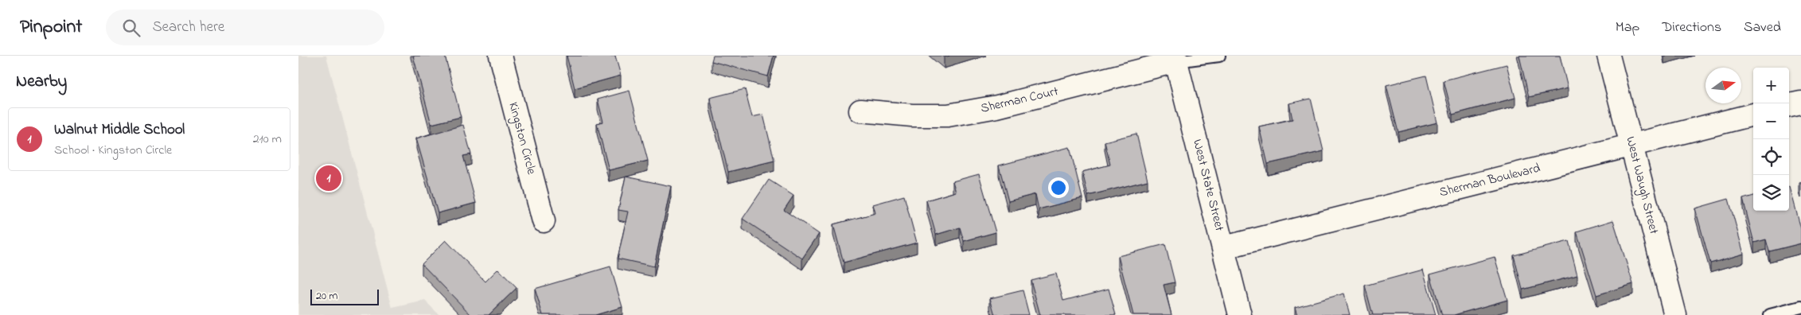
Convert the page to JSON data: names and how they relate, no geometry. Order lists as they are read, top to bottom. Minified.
{"streets":{"street":["Sherman Court","Kingston Circle","Sherman Boulevard","West State Street","West Waugh Street"]},"crossings":[["Sherman Court","West State Street"],["Sherman Boulevard","West State Street"],["Sherman Boulevard","West Waugh Street"]],"scale_bar":"20 m","north":"right","page":{"header":"Pinpoint","search":"Search here","nav":["Map","Directions","Saved"],"heading":"Nearby","map_buttons":["+","−"],"list":[{"mark":"1","name":"Walnut Middle School","note":"School · Kingston Circle","value":"210 m"}],"pins":"1","scale":"20 m"}}
